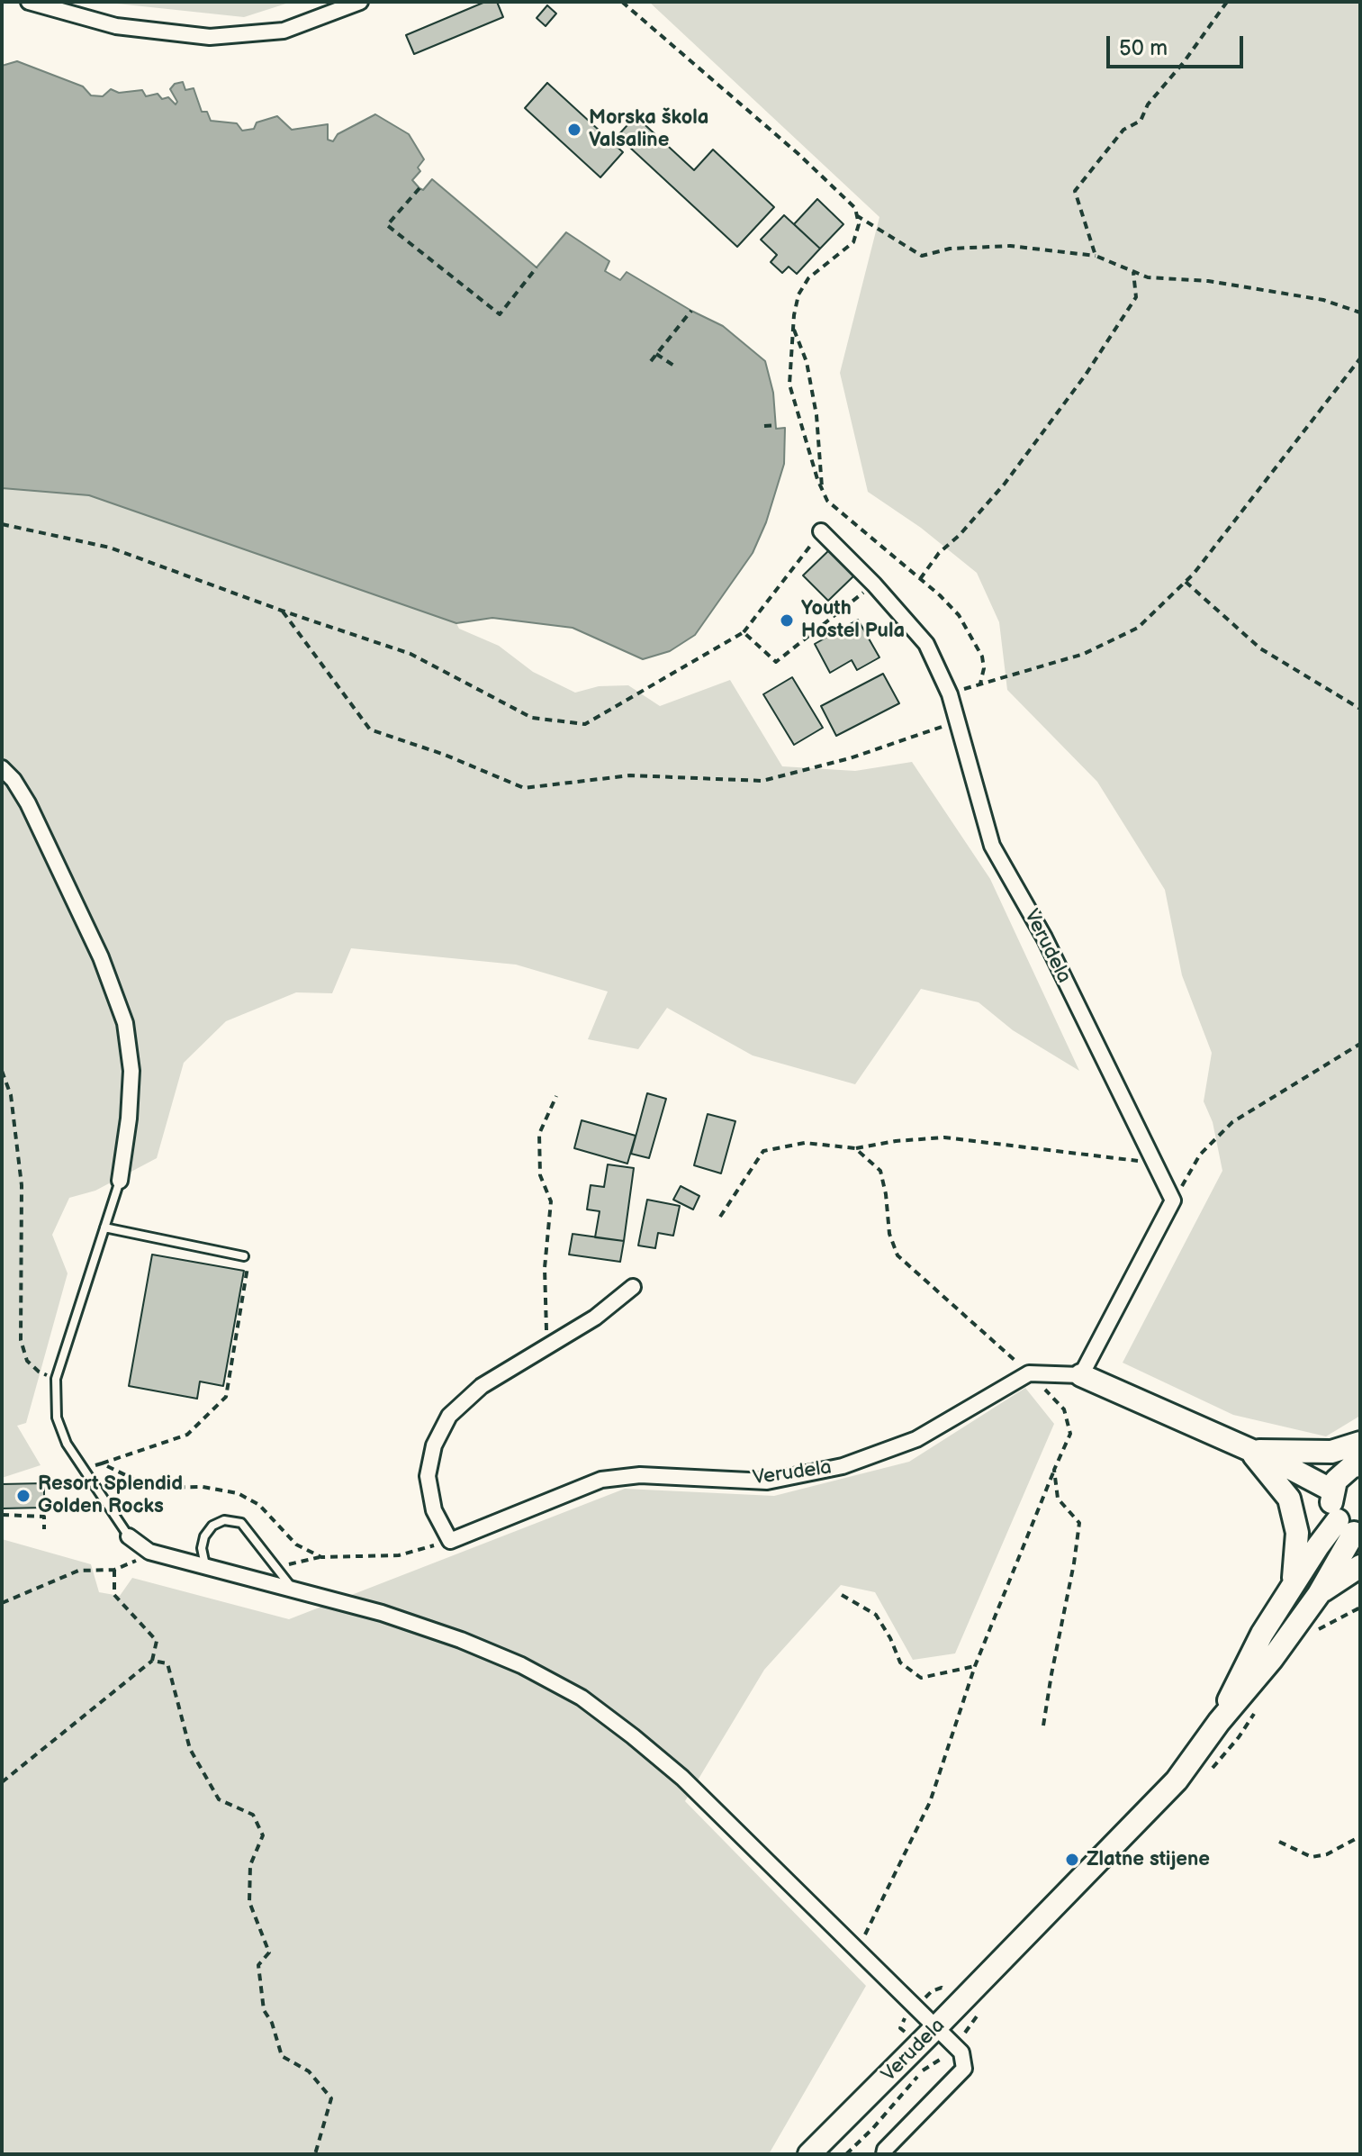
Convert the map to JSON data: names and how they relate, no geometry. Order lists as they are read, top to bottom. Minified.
{"streets":{"main road":["Verudela"]},"places":["Morska škola Valsaline","Youth Hostel Pula","Resort Splendid Golden Rocks","Zlatne stijene"],"scale_bar":"50 m"}
